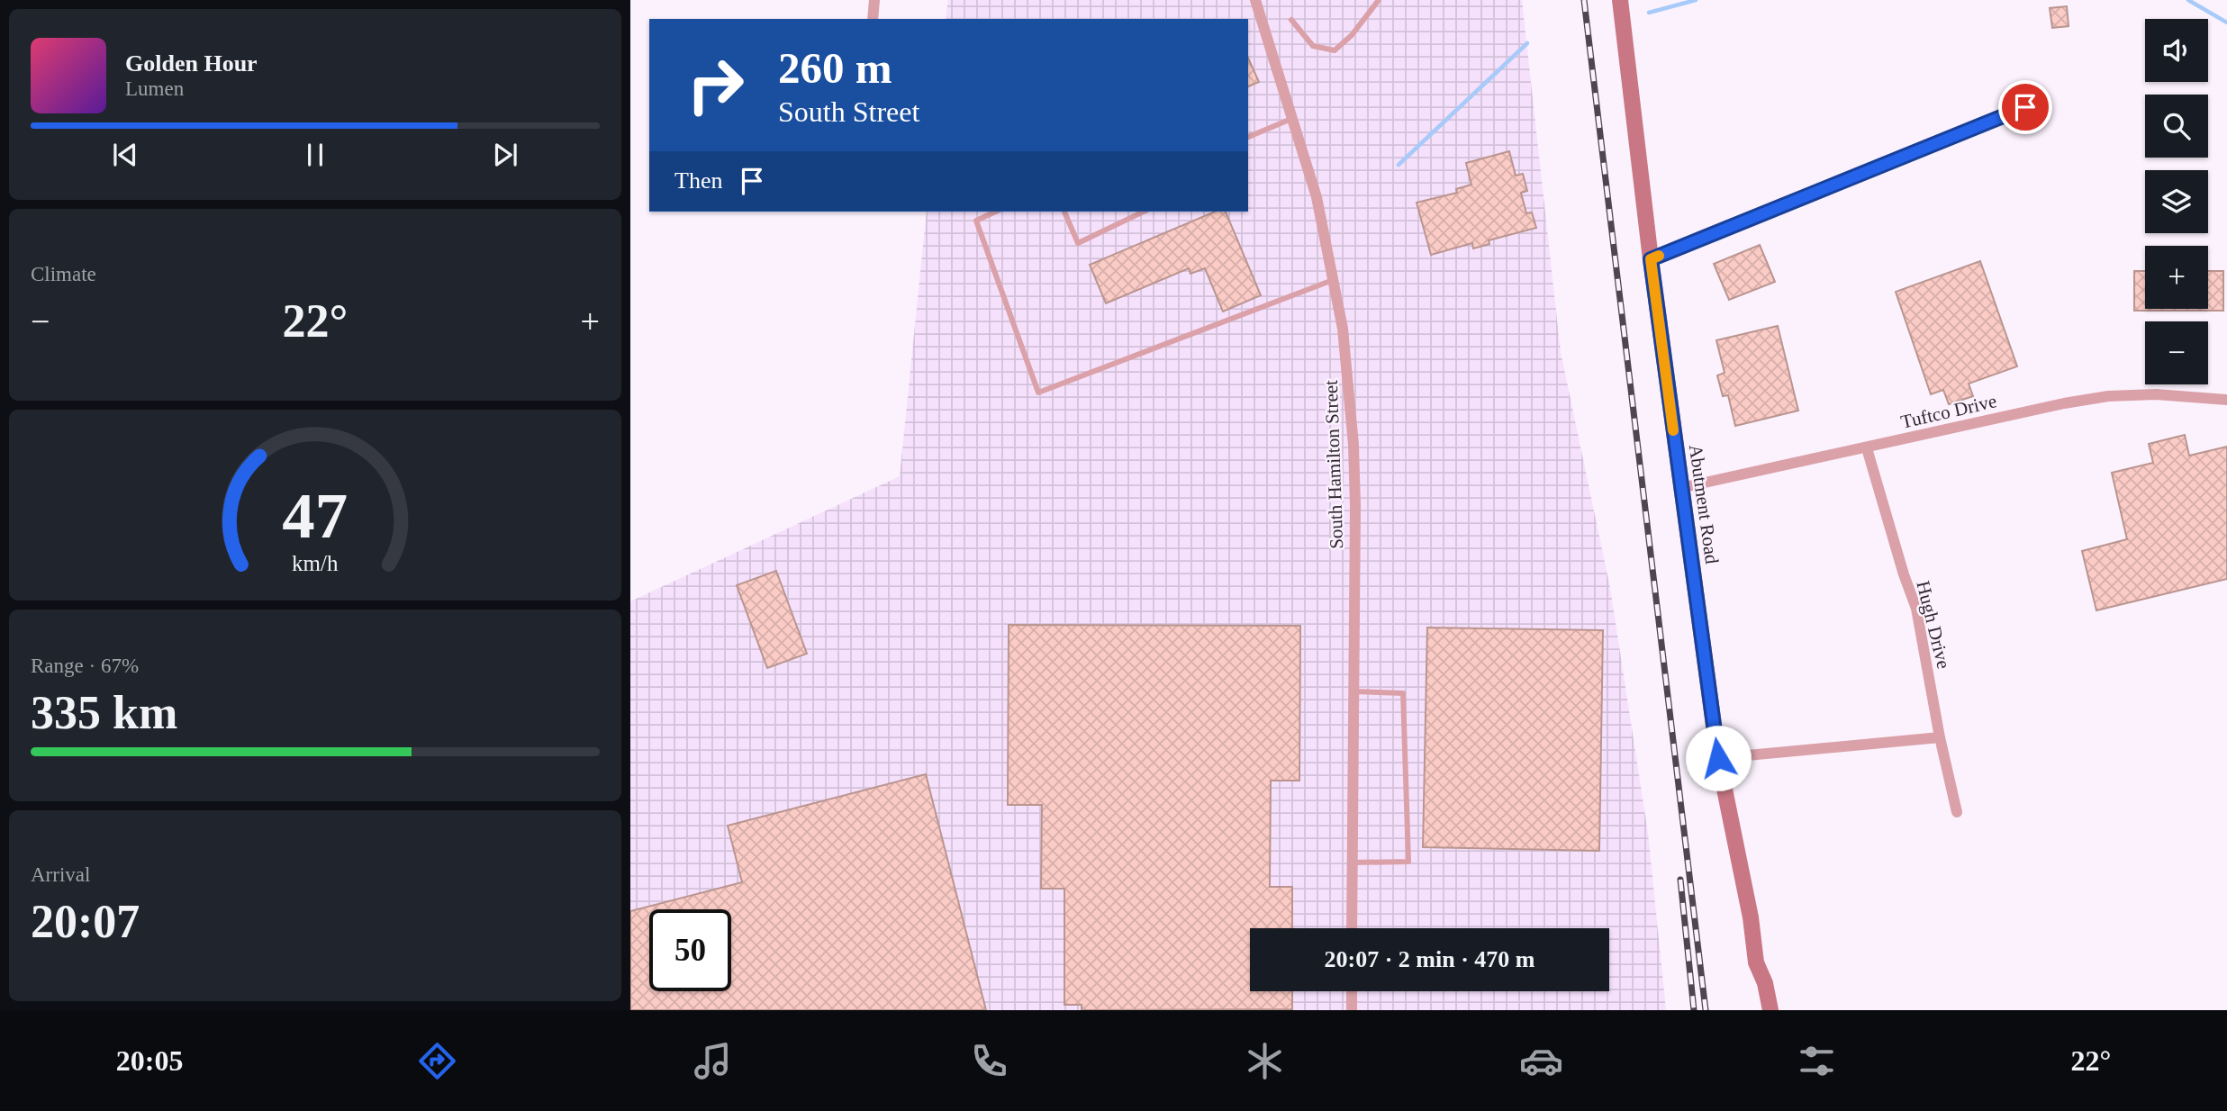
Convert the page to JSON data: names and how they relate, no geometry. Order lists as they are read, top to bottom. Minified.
{"streets":{"main road":["Abutment Road"],"street":["Tuftco Drive","South Hamilton Street","Hugh Drive"]},"crossings":[["Tuftco Drive","Abutment Road"],["Tuftco Drive","Hugh Drive"]],"page":{"map_buttons":["+","−"],"turn":["260 m","South Street"],"song":["Golden Hour","Lumen"],"then":"Then","tile":["Climate",["Range · 67%","335 km"],["Arrival","20:07"]],"heat":["−","22°","+"],"limit":"50","trip":"20:07 · 2 min · 470 m","tabs":["20:05","22°"],"gauge":["47","km/h"]}}
